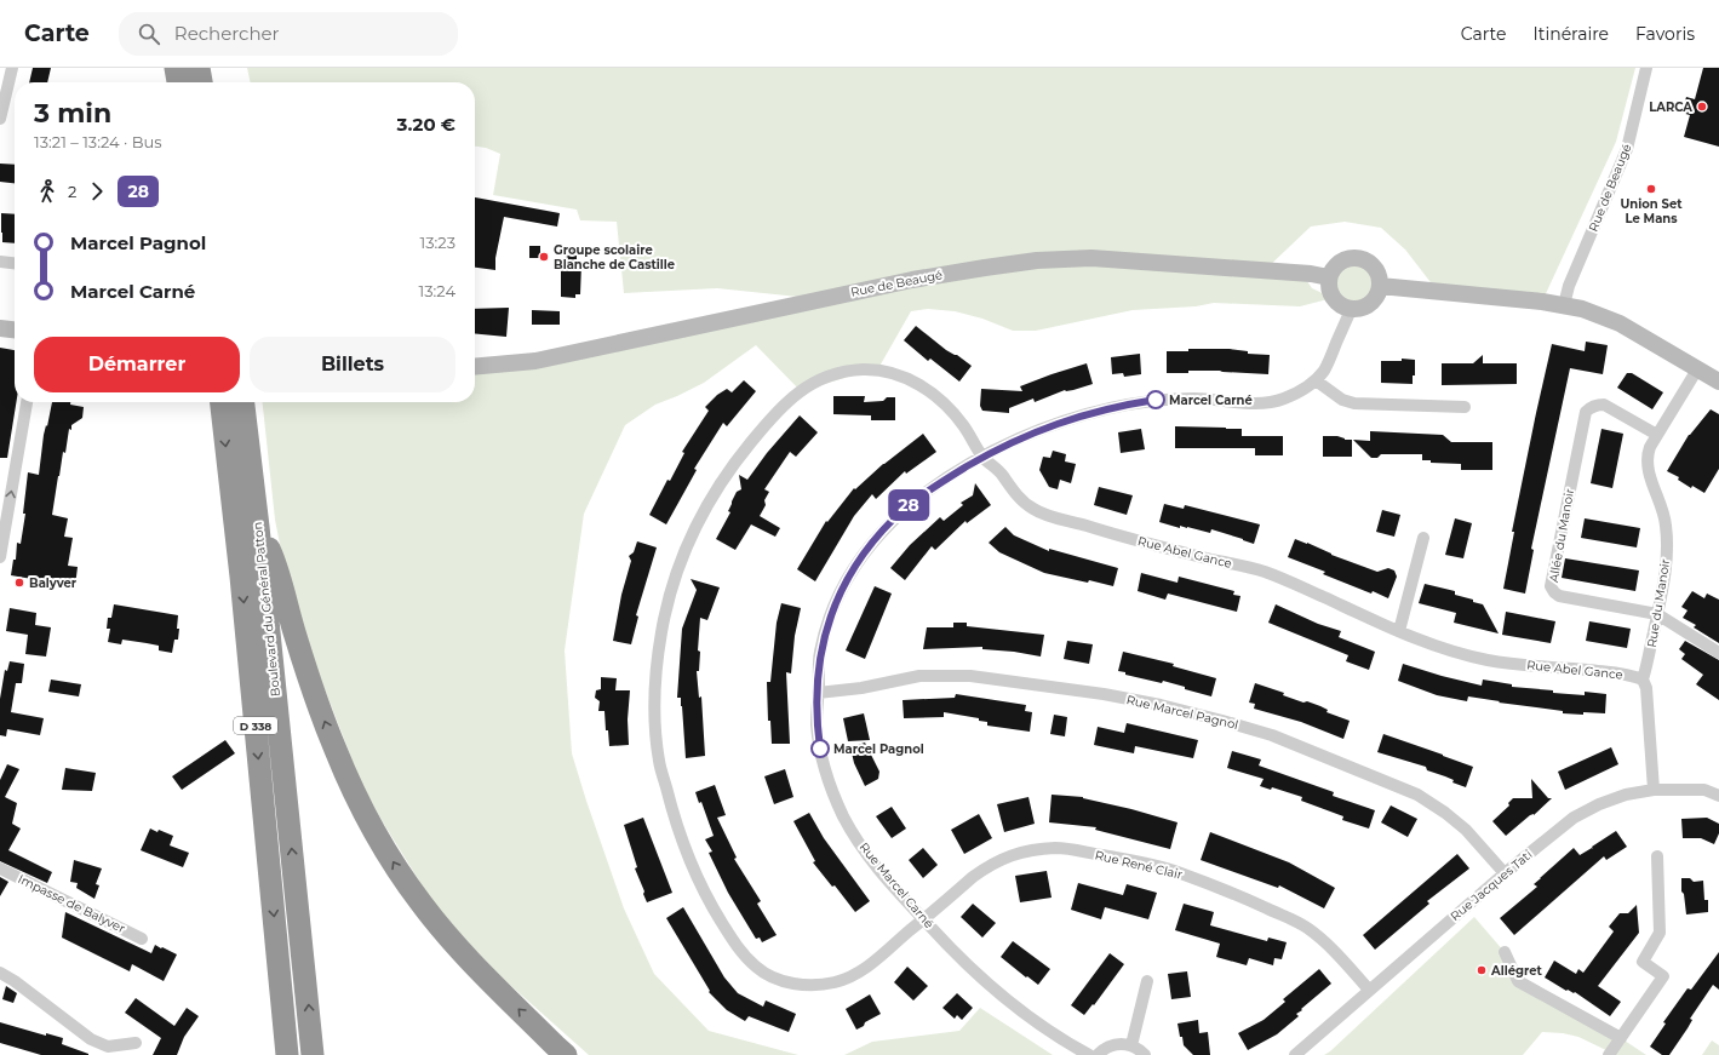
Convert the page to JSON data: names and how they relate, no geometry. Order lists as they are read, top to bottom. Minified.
{"streets":{"highway":["Boulevard du Général Patton","D 338"],"street":["Rue de Beaugé","Allée du Manoir","Rue Abel Gance","Rue du Manoir","Rue Marcel Pagnol","Rue René Clair","Rue Marcel Carné","Rue Jacques Tati","Impasse de Balyver"]},"crossings":[["Rue de Beaugé","Rue Marcel Carné"],["Allée du Manoir","Rue du Manoir"],["Rue Abel Gance","Rue du Manoir"],["Rue Abel Gance","Rue René Clair"],["Rue Abel Gance","Rue Marcel Carné"],["Rue Marcel Pagnol","Rue Marcel Carné"],["Rue Marcel Pagnol","Rue Jacques Tati"],["Rue René Clair","Rue Marcel Carné"],["Rue René Clair","Rue Jacques Tati"]],"places":["LARCA","Union Set Le Mans","Groupe scolaire Blanche de Castille","Marcel Carné","Balyver","Marcel Pagnol","Allégret"],"lines":["bus line 28"],"page":{"header":"Carte","search":"Rechercher","nav":["Carte","Itinéraire","Favoris"],"on_map":"28","heading":["3 min","13:21 – 13:24 · Bus","3.20 €"],"legs":["2","28"],"list":[{"name":"Marcel Pagnol","value":"13:23"},{"name":"Marcel Carné","value":"13:24"}],"buttons":["Démarrer","Billets"]}}
